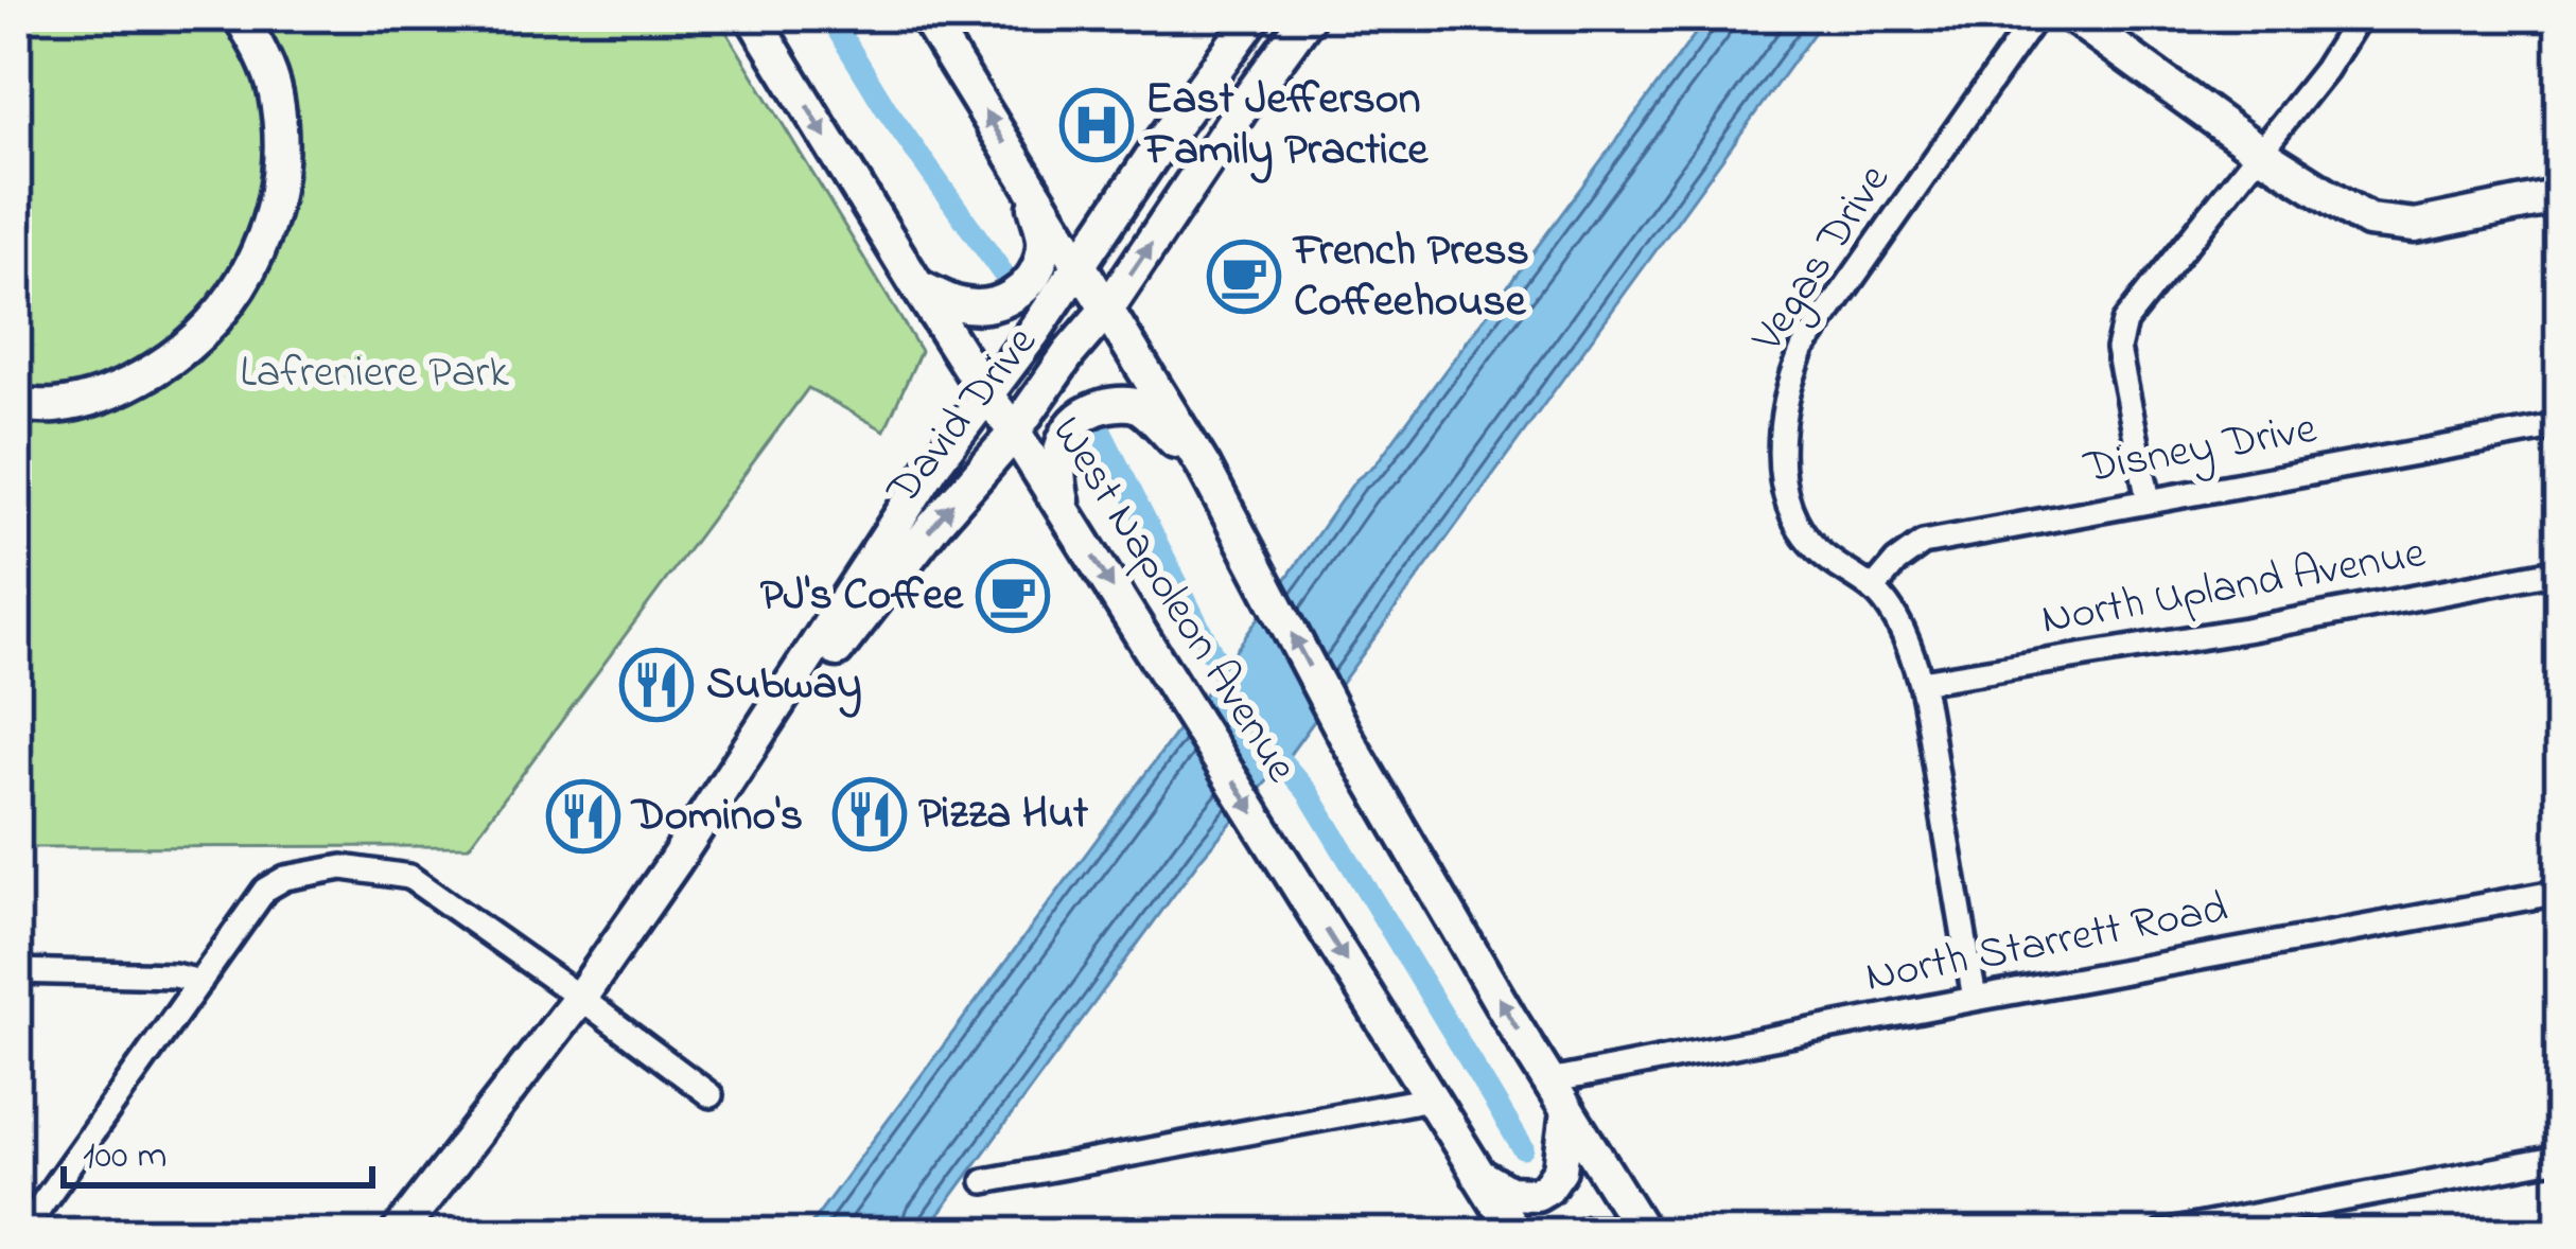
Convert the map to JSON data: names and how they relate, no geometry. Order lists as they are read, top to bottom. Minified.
{"streets":{"main road":["David Drive","West Napoleon Avenue"],"street":["Vegas Drive","Disney Drive","North Upland Avenue","North Starrett Road"]},"crossings":[["Vegas Drive","Disney Drive"],["Vegas Drive","North Upland Avenue"],["Vegas Drive","North Starrett Road"],["David Drive","West Napoleon Avenue"],["West Napoleon Avenue","North Starrett Road"]],"parks":["Lafreniere Park"],"places":{"hospital":["East Jefferson Family Practice"],"cafe":["French Press Coffeehouse","PJ's Coffee"],"restaurant":["Subway","Pizza Hut","Domino's"]},"scale_bar":"100 m"}
